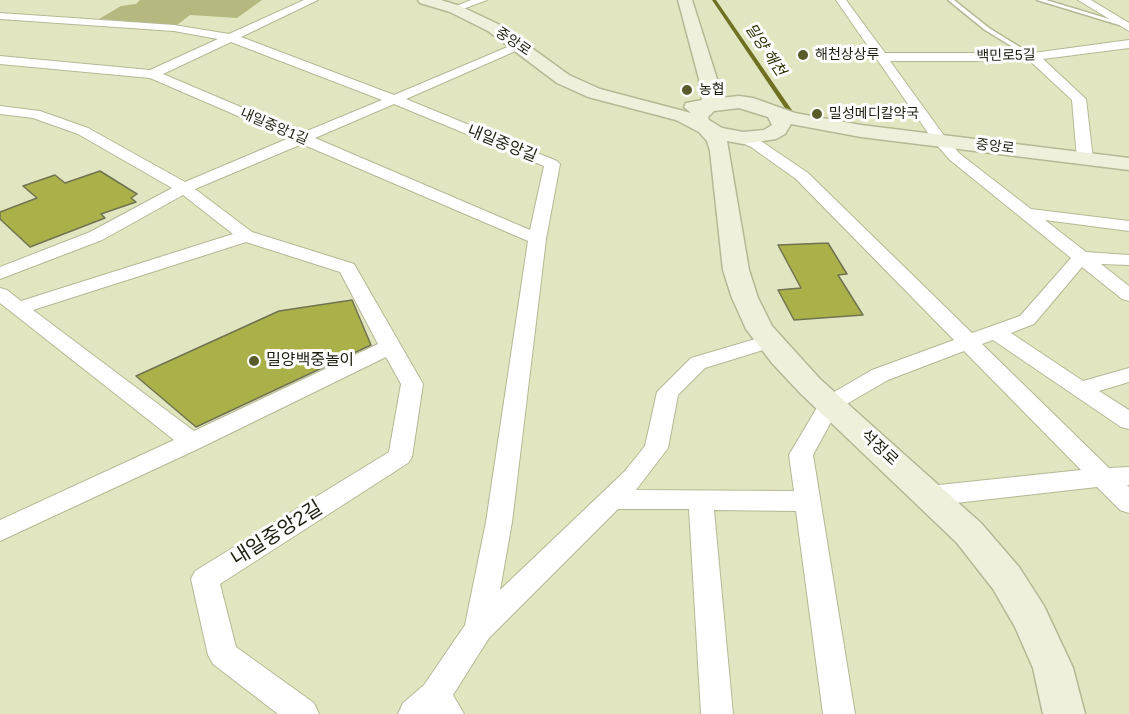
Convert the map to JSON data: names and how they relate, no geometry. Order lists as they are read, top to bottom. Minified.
{"streets":{"street":["중앙로","백민로5길","내일중앙1길","내일중앙길","석정로","내일중앙2길"]},"crossings":[["내일중앙1길","내일중앙길"]],"water":["밀양 해천"],"places":["해천상상루","농협","밀성메디칼약국","밀양백중놀이"]}
